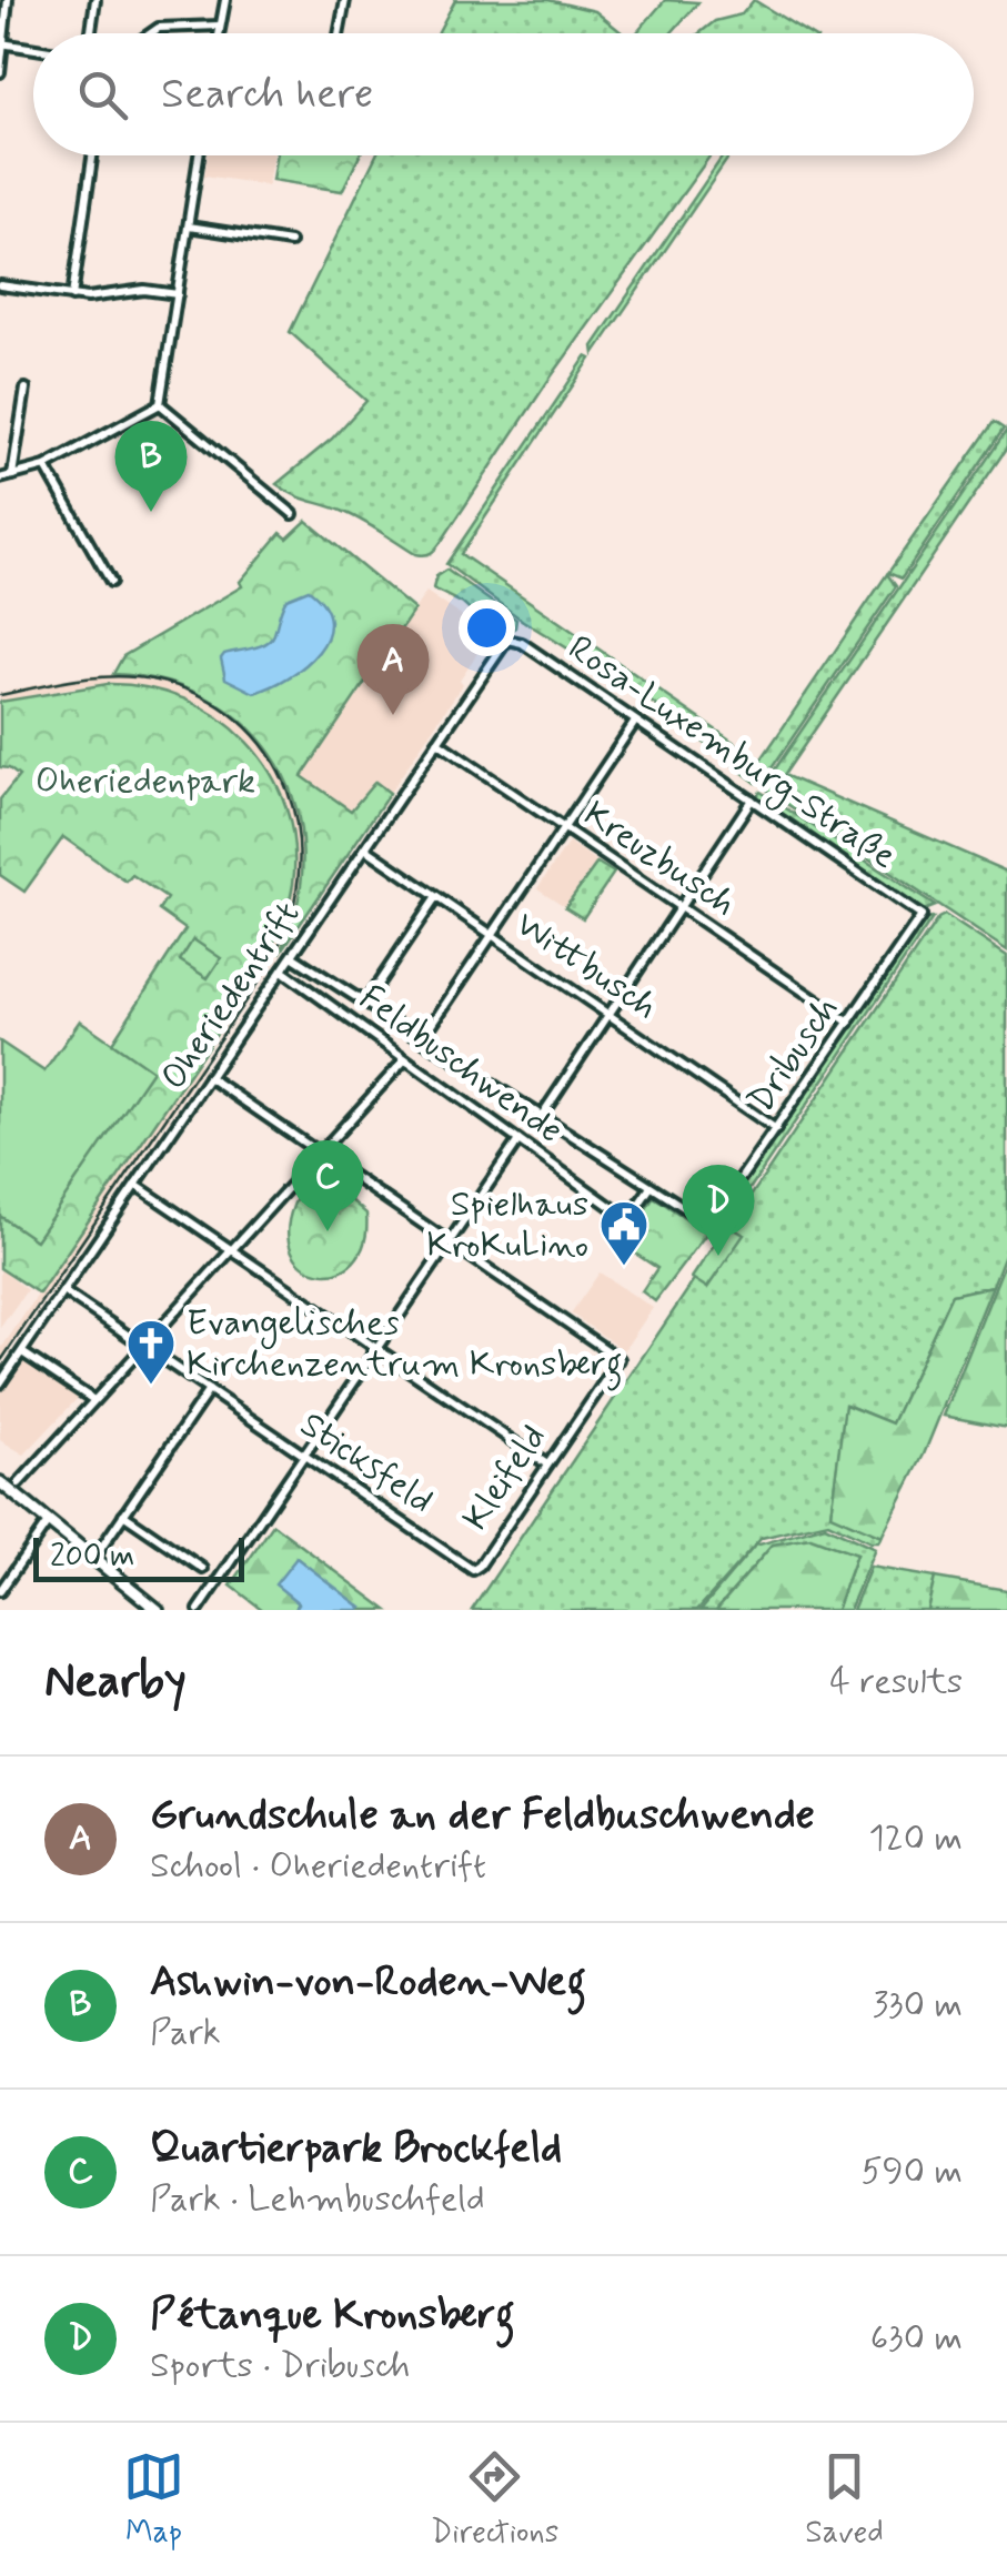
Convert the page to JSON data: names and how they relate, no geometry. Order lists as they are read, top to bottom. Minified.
{"streets":{"street":["Rosa-Luxemburg-Straße","Kreuzbusch","Wittbusch","Oheriedentrift","Dribusch","Feldbuschwende","Sticksfeld","Kleifeld"]},"crossings":[["Rosa-Luxemburg-Straße","Oheriedentrift"],["Rosa-Luxemburg-Straße","Dribusch"],["Kreuzbusch","Oheriedentrift"],["Kreuzbusch","Dribusch"],["Wittbusch","Oheriedentrift"],["Wittbusch","Dribusch"],["Oheriedentrift","Feldbuschwende"],["Oheriedentrift","Sticksfeld"],["Dribusch","Feldbuschwende"],["Sticksfeld","Kleifeld"]],"parks":["Oheriedenpark"],"places":{"public building":["Spielhaus KroKuLino"],"church":["Evangelisches Kirchenzentrum Kronsberg"]},"scale_bar":"200 m","page":{"search":"Search here","pins":["B","A","C","D"],"scale":"200 m","heading":["Nearby","4 results"],"list":[{"mark":"A","name":"Grundschule an der Feldbuschwende","note":"School · Oheriedentrift","value":"120 m"},{"mark":"B","name":"Ashwin-von-Roden-Weg","note":"Park","value":"330 m"},{"mark":"C","name":"Quartierpark Brockfeld","note":"Park · Lehmbuschfeld","value":"590 m"},{"mark":"D","name":"Pétanque Kronsberg","note":"Sports · Dribusch","value":"630 m"}],"nav":["Map","Directions","Saved"]}}
